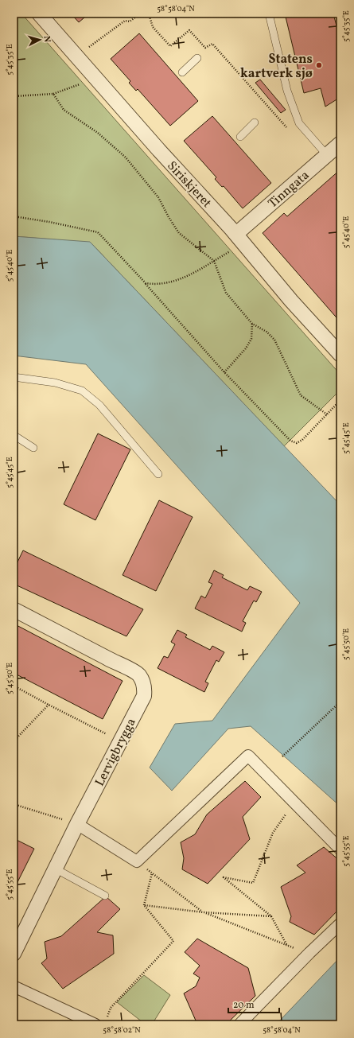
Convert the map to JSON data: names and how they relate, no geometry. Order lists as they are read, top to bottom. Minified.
{"streets":{"street":["Siriskjeret","Tinngata","Lervigbrygga"]},"crossings":[["Siriskjeret","Tinngata"]],"places":["Statens kartverk sjø"],"scale_bar":"20 m","north":"right","coordinates":["58°58'04\"N","5°45'35\"E","5°45'40\"E","5°45'45\"E","5°45'50\"E","5°45'55\"E","58°58'02\"N"]}
